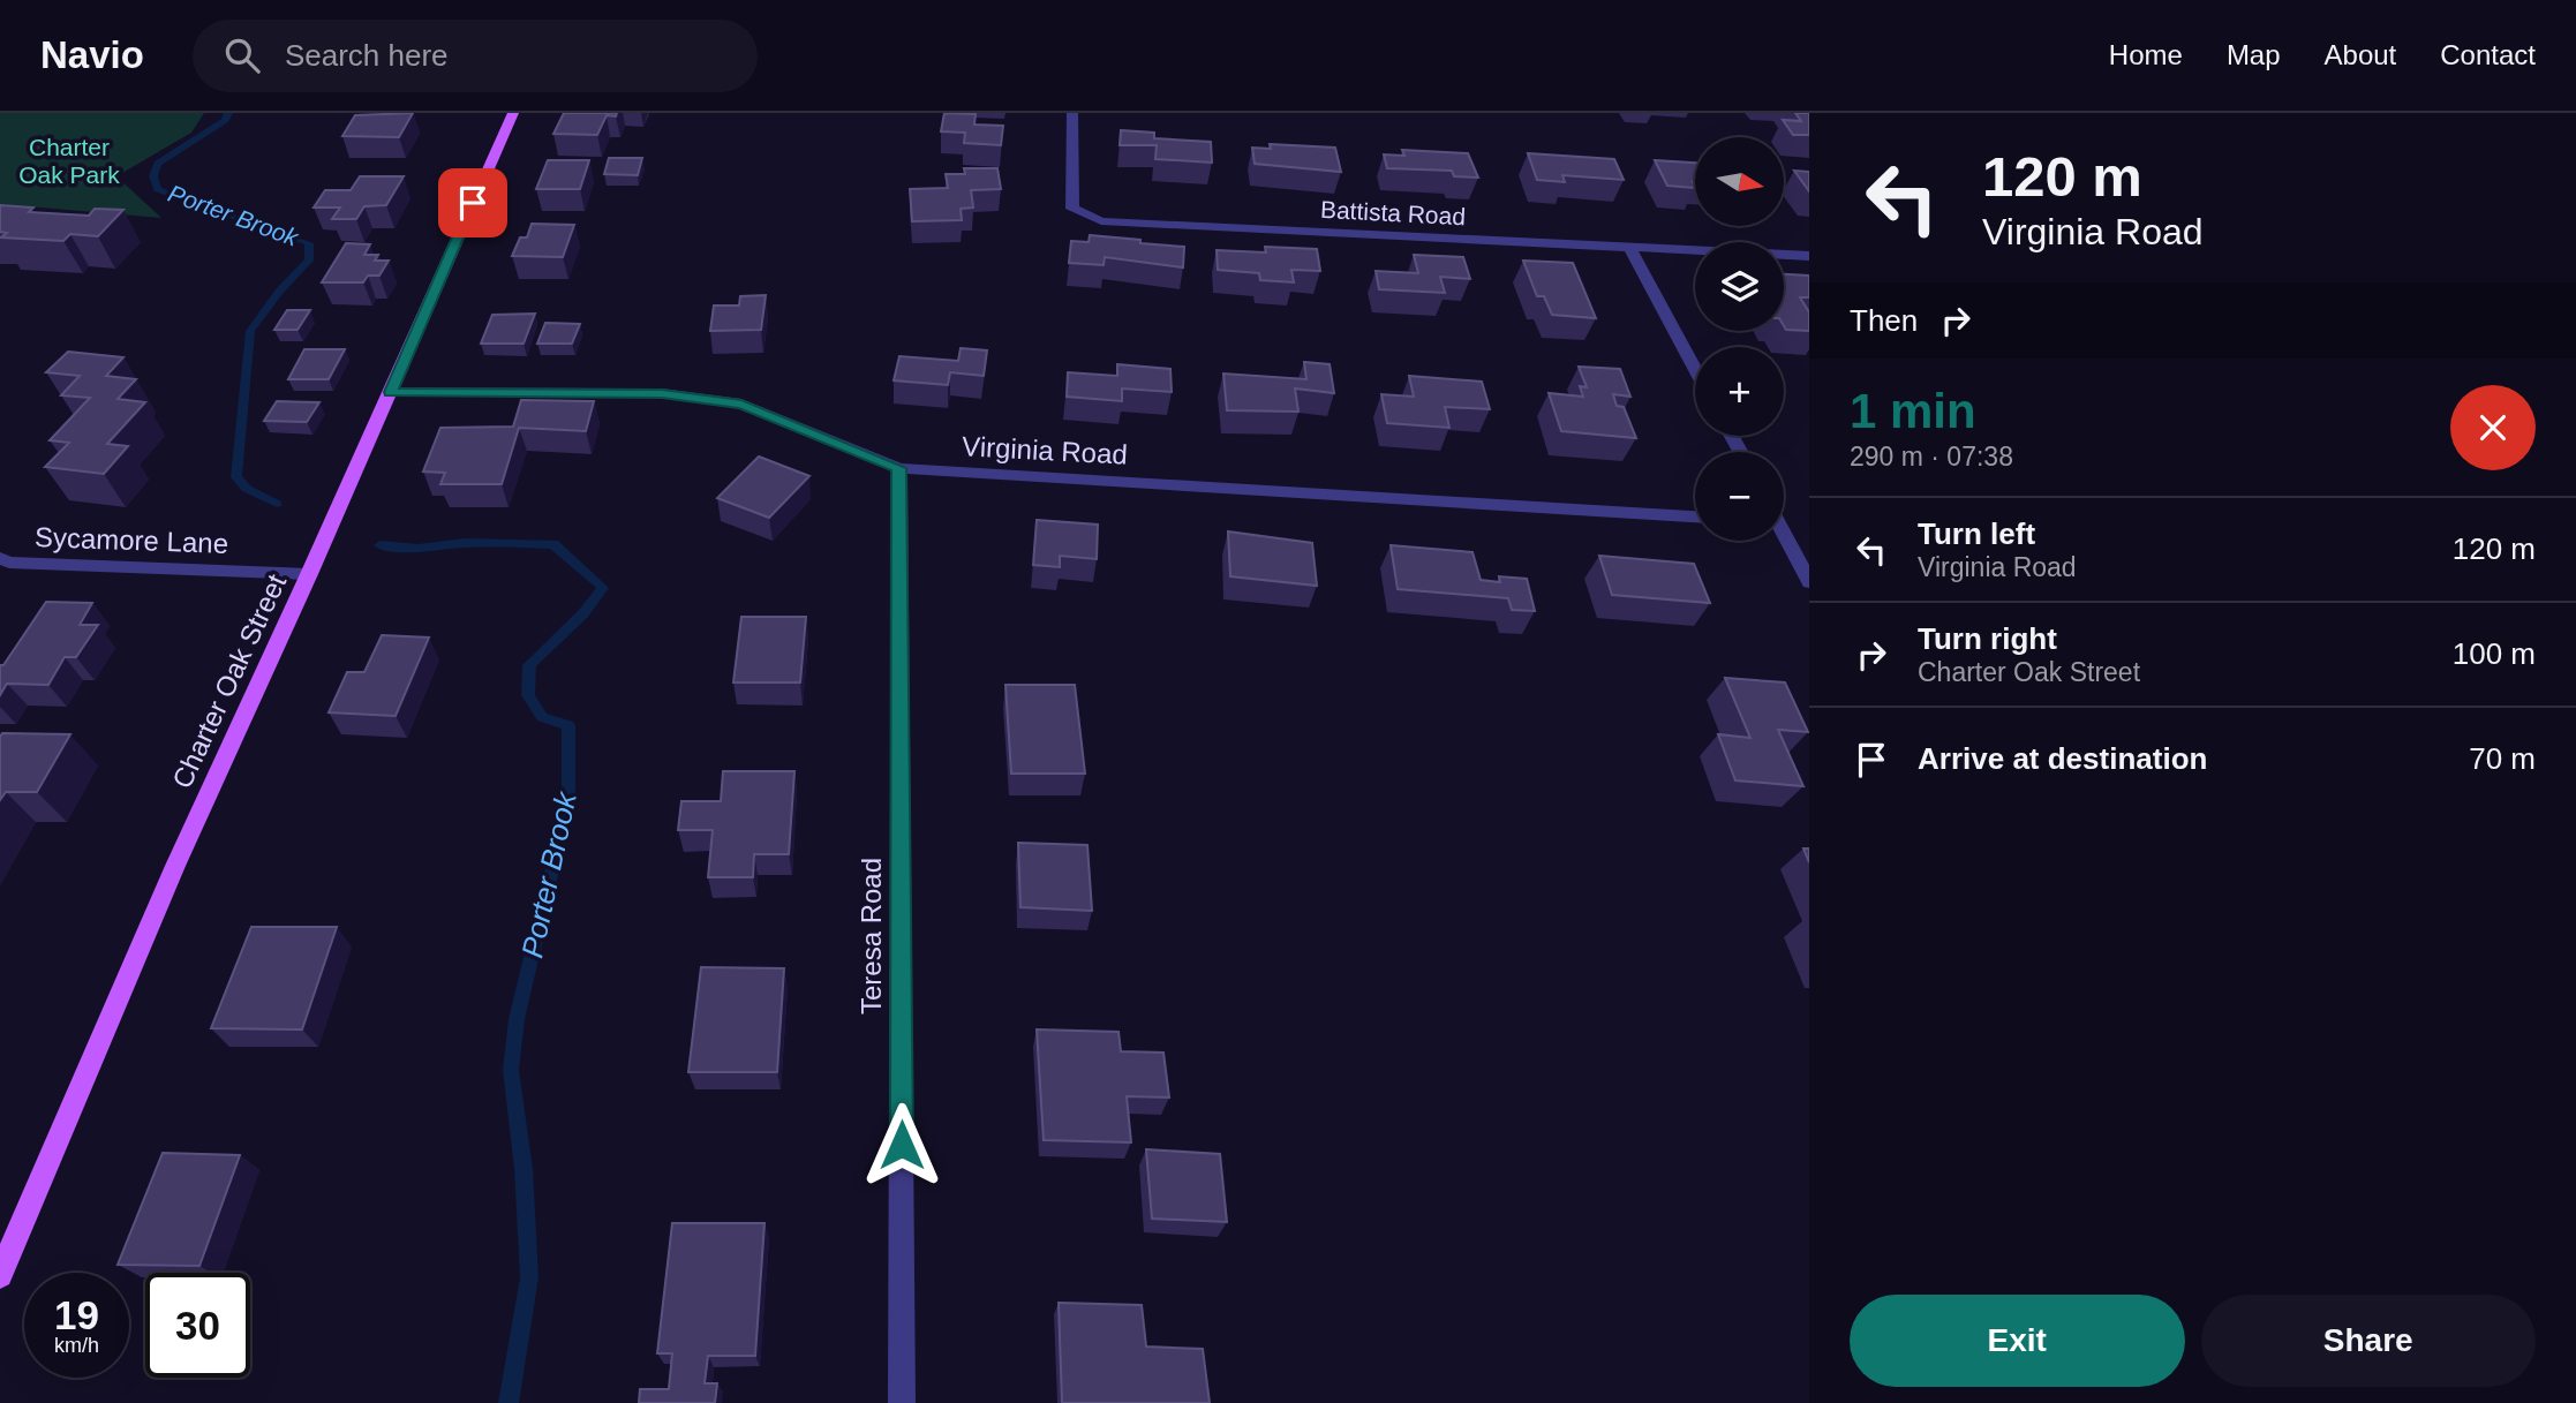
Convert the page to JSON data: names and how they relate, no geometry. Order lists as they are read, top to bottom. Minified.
{"streets":{"main road":["Charter Oak Street"],"street":["Battista Road","Virginia Road","Sycamore Lane","Teresa Road"]},"crossings":[["Virginia Road","Charter Oak Street"],["Virginia Road","Teresa Road"],["Sycamore Lane","Charter Oak Street"]],"water":["Porter Brook"],"parks":["Charter Oak Park"],"north":"right","page":{"header":"Navio","search":"Search here","nav":["Home","Map","About","Contact"],"turn":["120 m","Virginia Road"],"map_buttons":["+","−"],"then":"Then","heading":["1 min","290 m · 07:38"],"list":[{"name":"Turn left","note":"Virginia Road","value":"120 m"},{"name":"Turn right","note":"Charter Oak Street","value":"100 m"},{"name":"Arrive at destination","value":"70 m"}],"speed":"19 km/h","limit":"30","buttons":["Exit","Share"]}}
